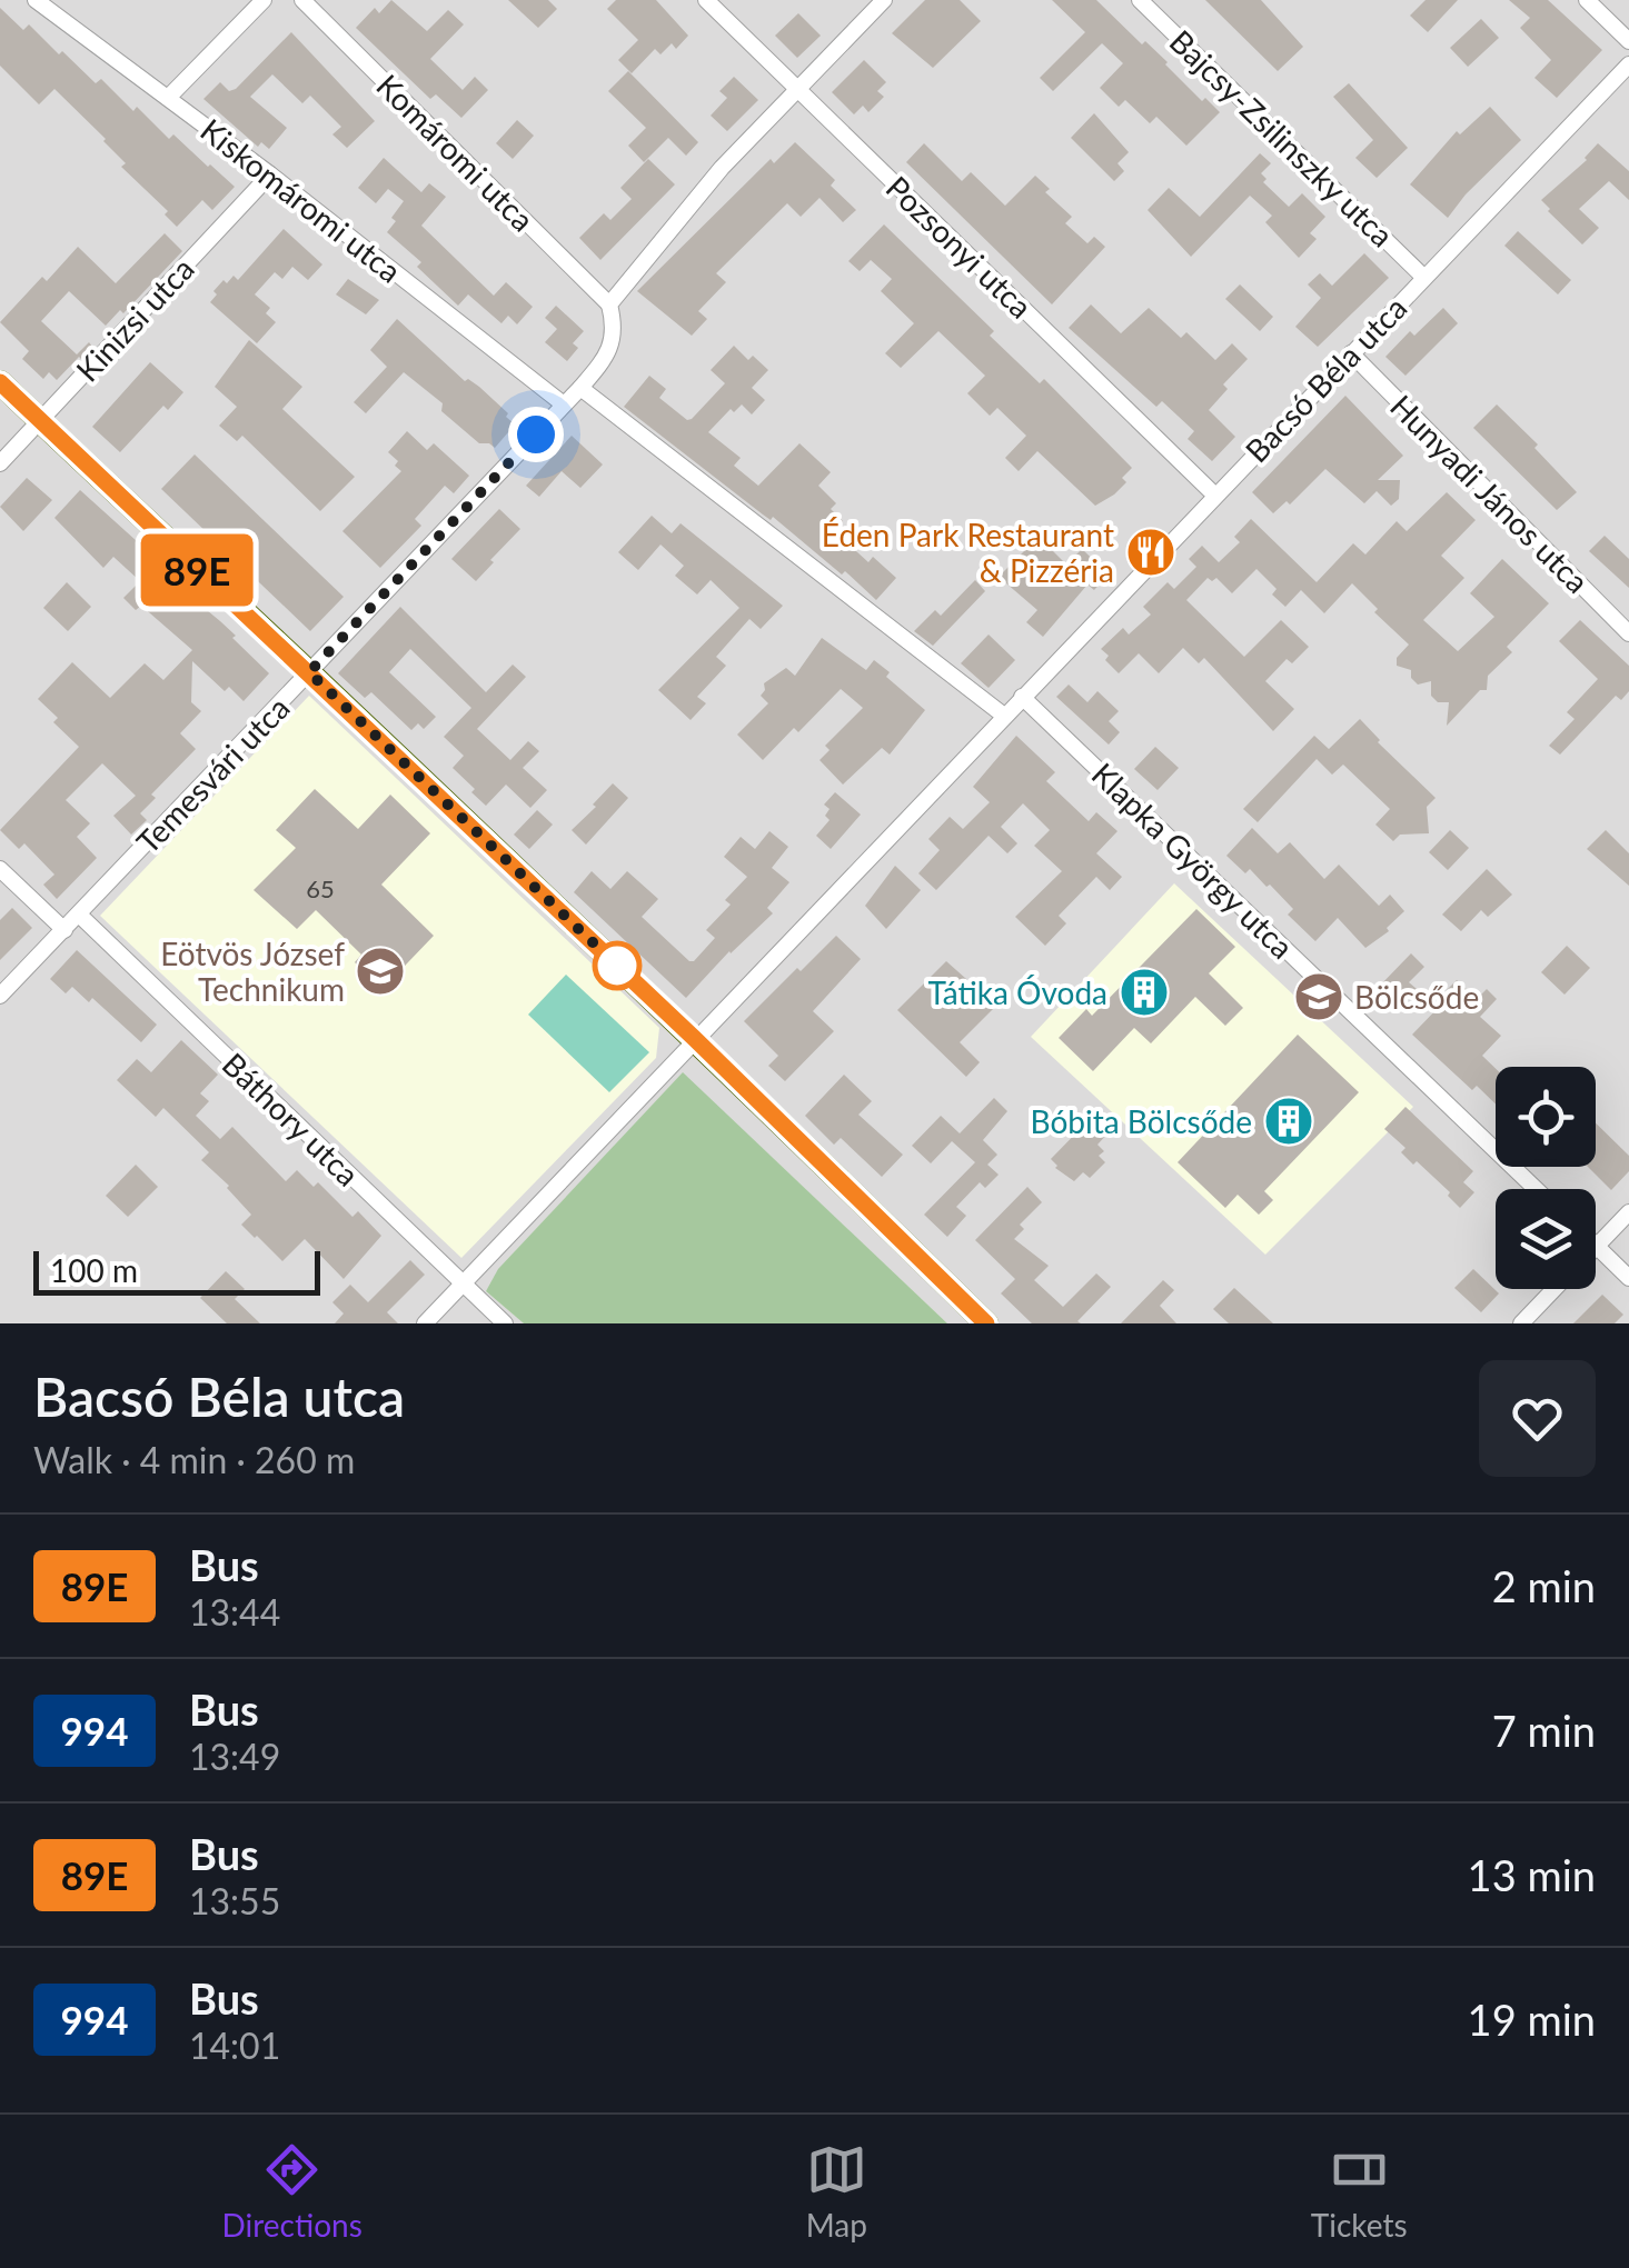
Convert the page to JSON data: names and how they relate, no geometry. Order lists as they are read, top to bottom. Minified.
{"streets":{"street":["Bajcsy-Zsilinszky utca","Komáromi utca","Kiskomáromi utca","Pozsonyi utca","Kinizsi utca","Bacsó Béla utca","Hunyadi János utca","Temesvári utca","Klapka György utca","Báthory utca"]},"crossings":[["Bajcsy-Zsilinszky utca","Bacsó Béla utca"],["Komáromi utca","Temesvári utca"],["Kiskomáromi utca","Kinizsi utca"],["Kiskomáromi utca","Temesvári utca"],["Pozsonyi utca","Bacsó Béla utca"],["Bacsó Béla utca","Hunyadi János utca"],["Bacsó Béla utca","Klapka György utca"],["Bacsó Béla utca","Báthory utca"],["Temesvári utca","Báthory utca"]],"places":{"restaurant":["Éden Park Restaurant & Pizzéria"],"school or university":["Eötvös József Technikum","Bölcsőde"],"building":["Tátika Óvoda","Bóbita Bölcsőde"]},"lines":["bus line 89E"],"house_numbers":["65"],"scale_bar":"100 m","page":{"on_map":"89E","scale":"100 m","heading":["Bacsó Béla utca","Walk · 4 min · 260 m"],"list":[{"mark":"89E","name":"Bus","note":"13:44","value":"2 min"},{"mark":"994","name":"Bus","note":"13:49","value":"7 min"},{"mark":"89E","name":"Bus","note":"13:55","value":"13 min"},{"mark":"994","name":"Bus","note":"14:01","value":"19 min"}],"tabs":["Directions","Map","Tickets"]}}
